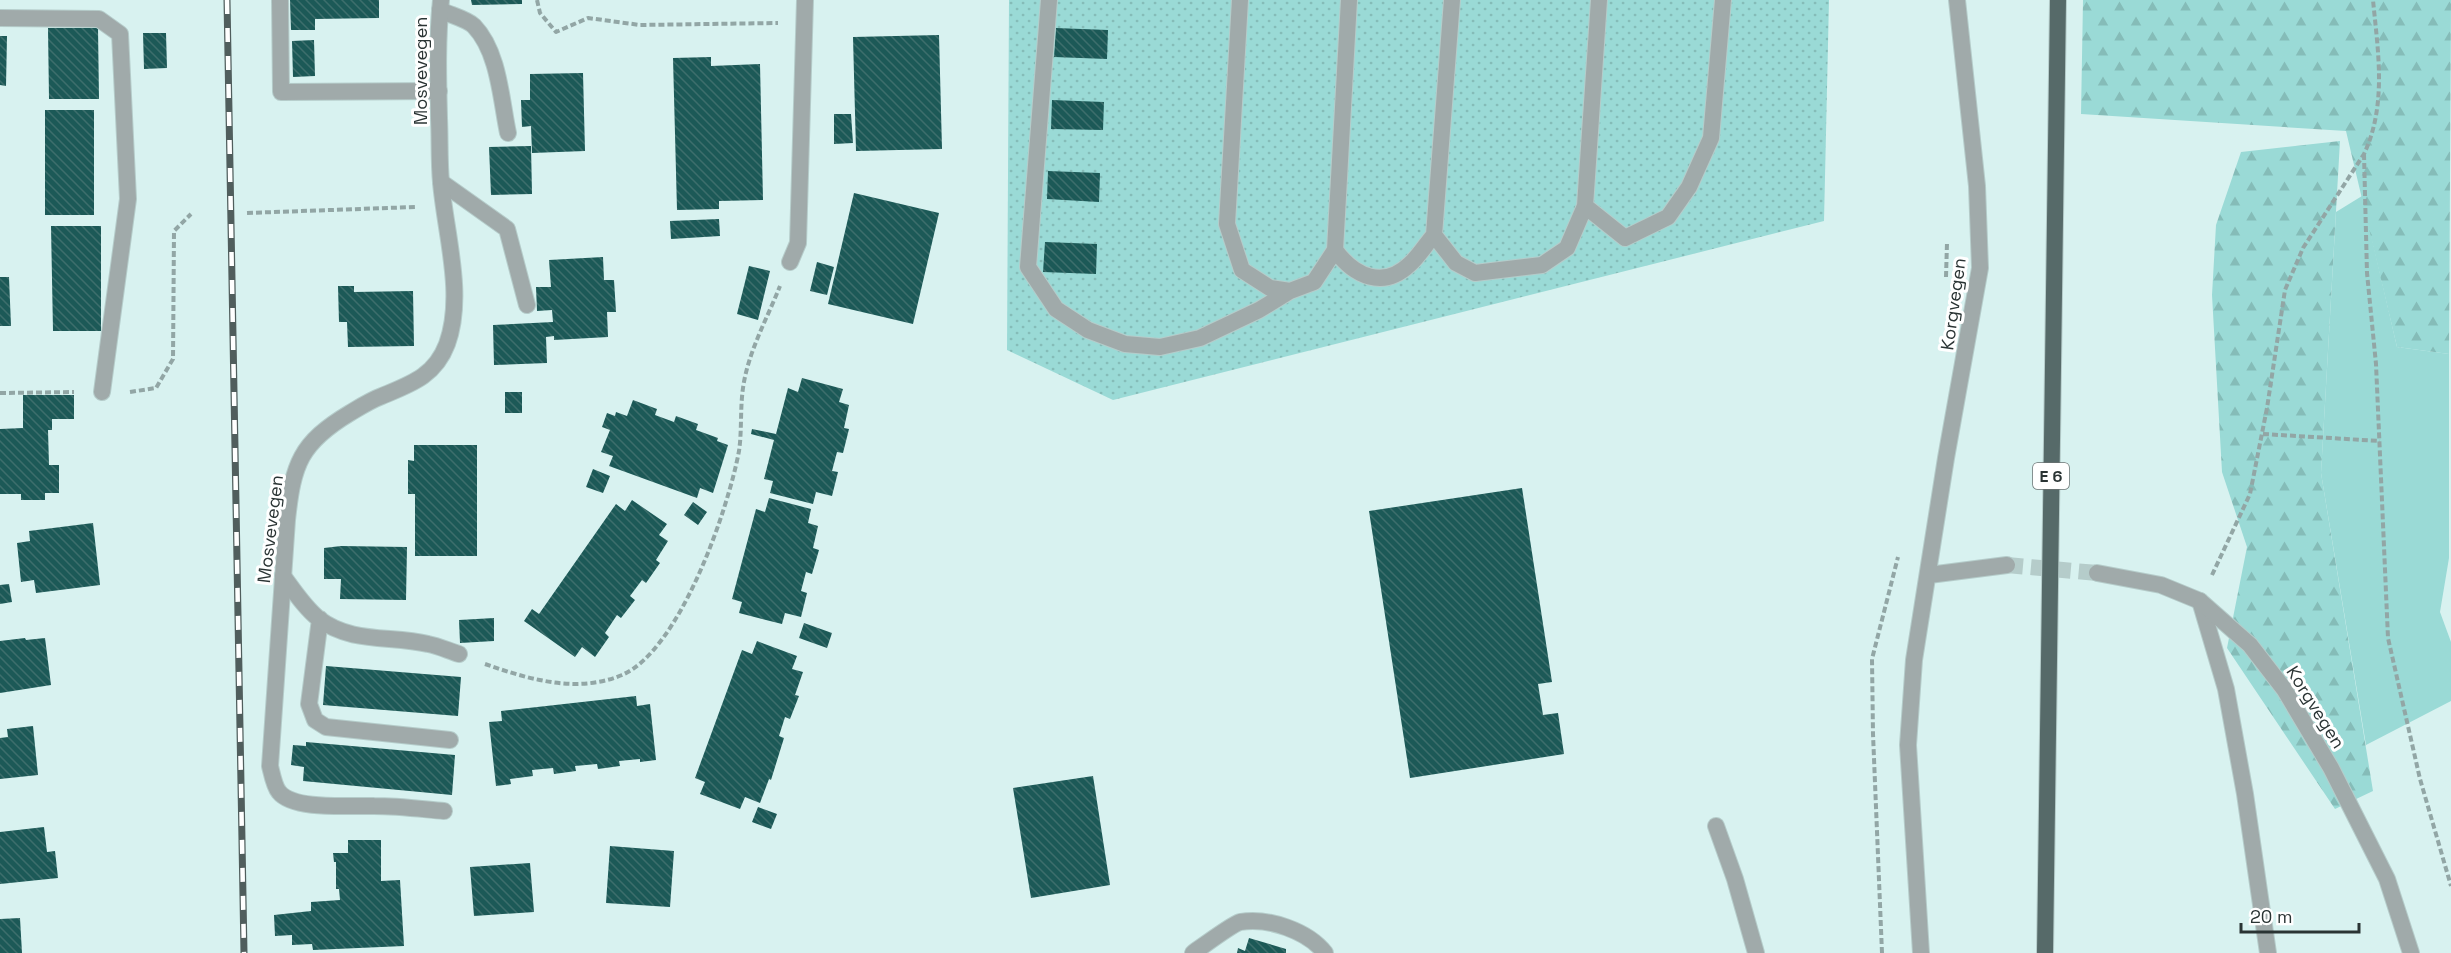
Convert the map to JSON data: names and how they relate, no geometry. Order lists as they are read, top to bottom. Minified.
{"streets":{"highway":["E 6"],"street":["Mosvevegen","Korgvegen"]},"scale_bar":"20 m"}
